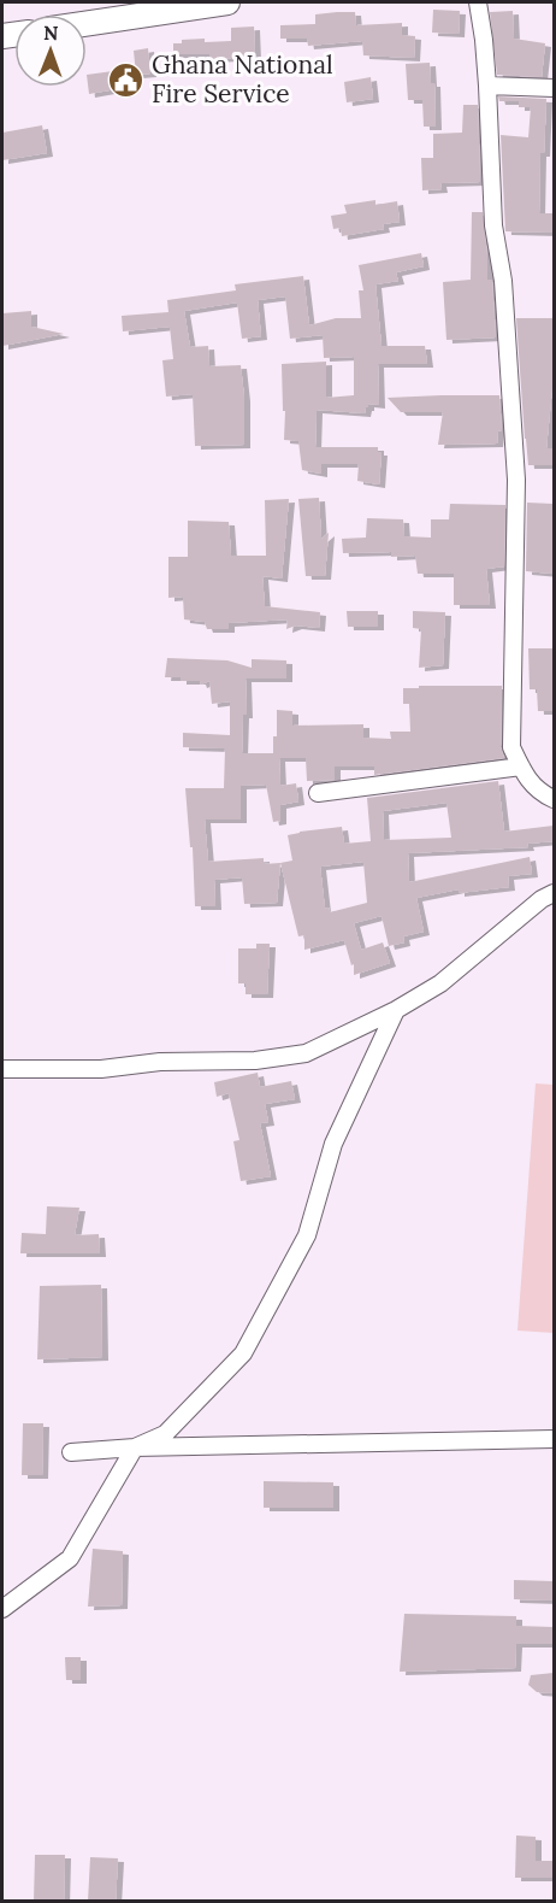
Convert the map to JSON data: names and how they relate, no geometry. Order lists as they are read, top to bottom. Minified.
{"places":{"public building":["Ghana National Fire Service"]},"north":"top"}
